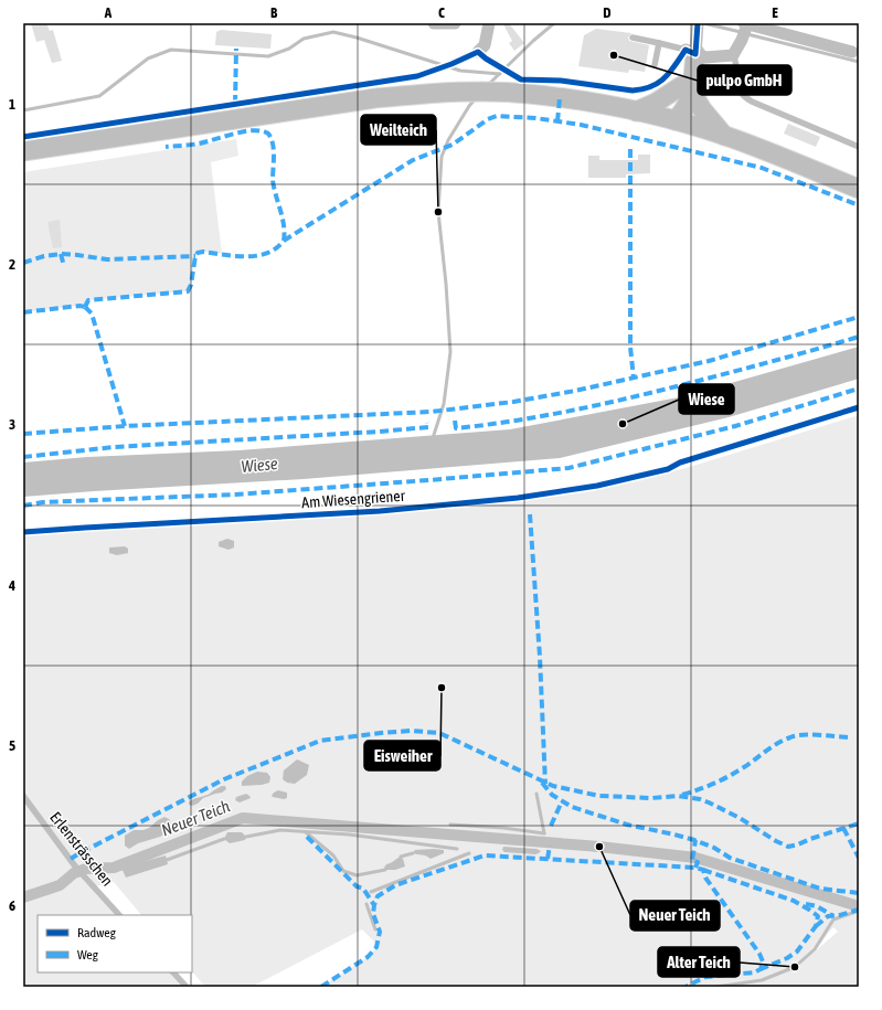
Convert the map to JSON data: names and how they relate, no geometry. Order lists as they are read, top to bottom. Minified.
{"streets":{"lane":["Am Wiesengriener","Erlensträsschen"]},"water":["Wiese","Neuer Teich"],"places":["pulpo GmbH","Weilteich","Wiese","Eisweiher","Neuer Teich","Alter Teich"],"legend":["Radweg","Weg"],"grid":{"columns":["A","B","C","D","E"],"rows":["1","2","3","4","5","6"]}}
